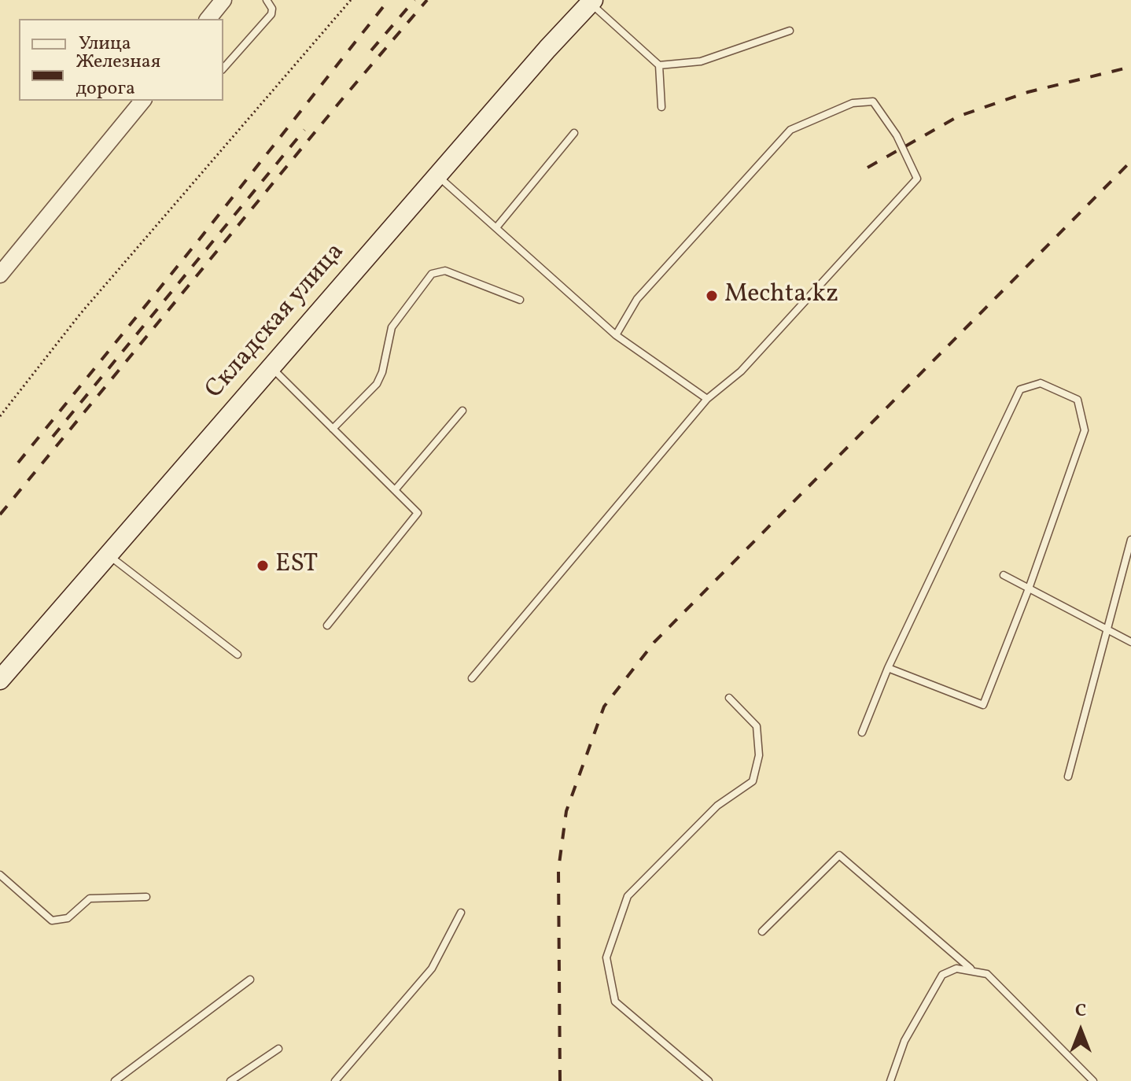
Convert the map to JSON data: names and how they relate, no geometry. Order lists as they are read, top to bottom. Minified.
{"streets":{"main road":["Складская улица"]},"places":["Mechta.kz","EST"],"legend":["Улица","Железная дорога"],"north":"top"}
